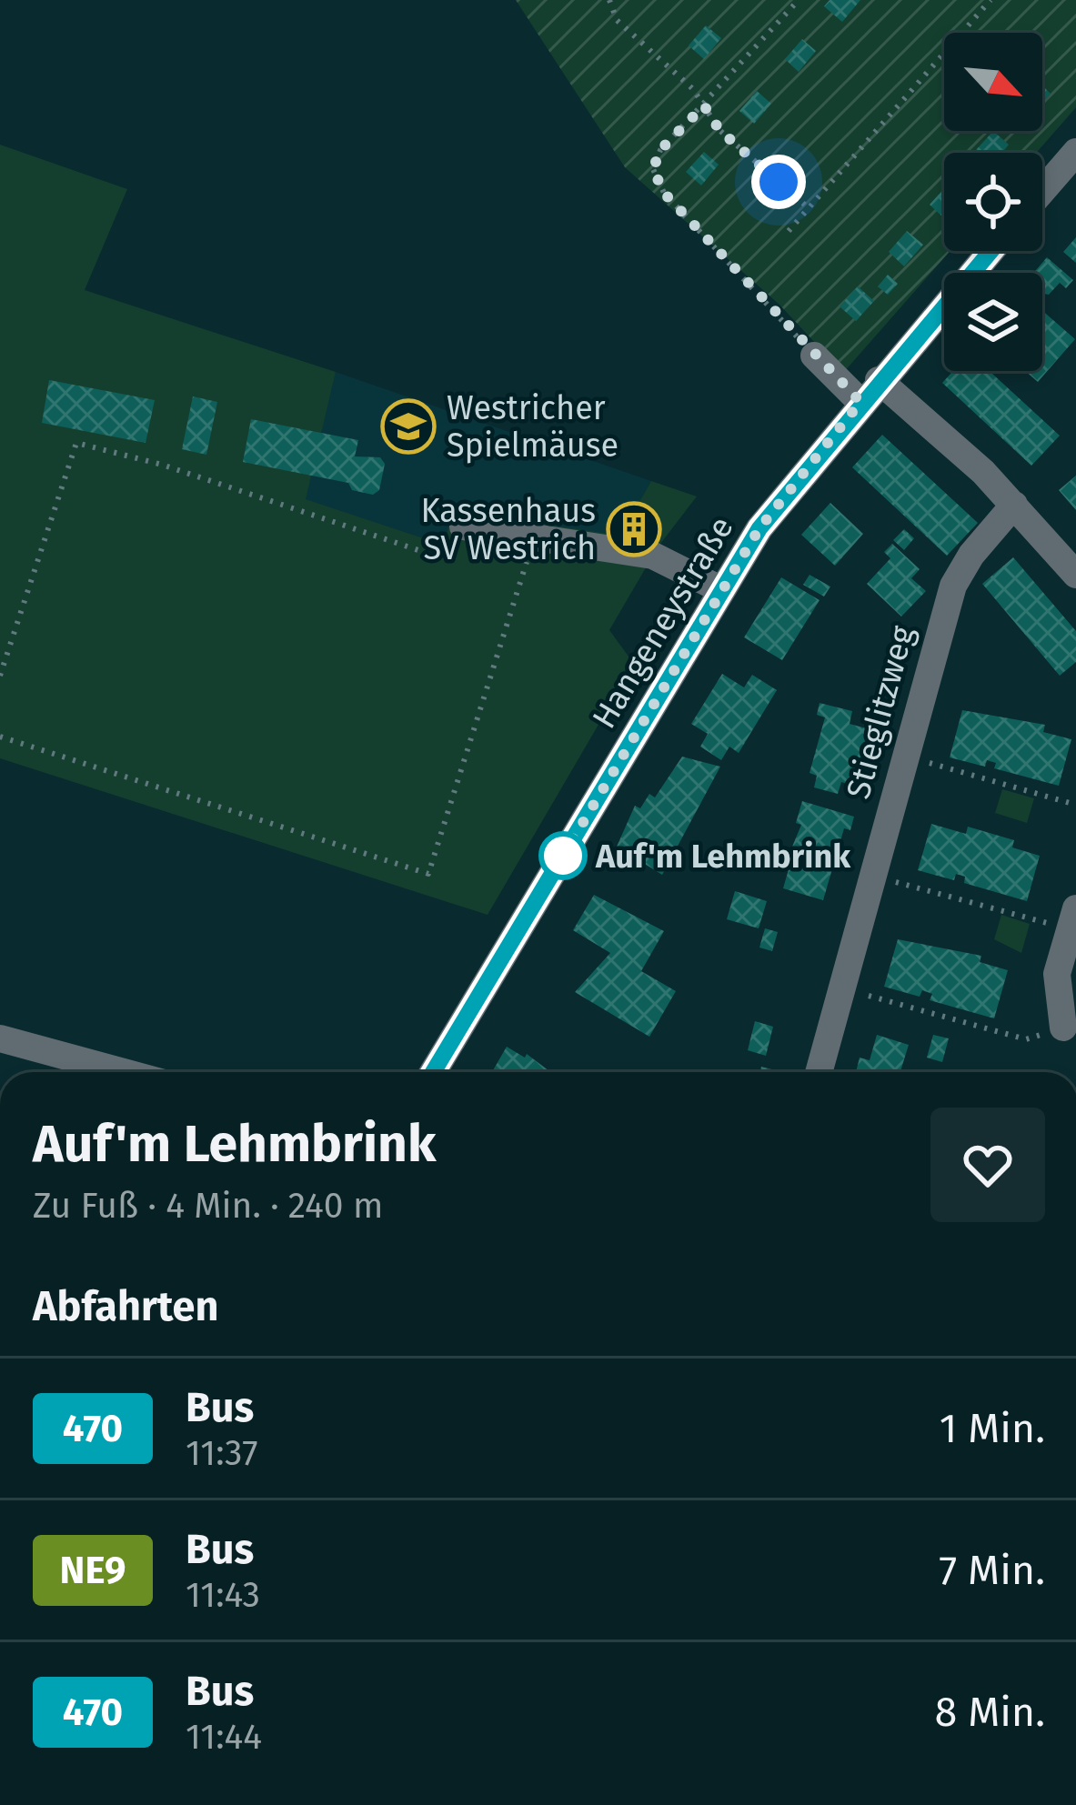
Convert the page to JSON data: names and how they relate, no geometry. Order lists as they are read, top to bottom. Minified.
{"streets":{"street":["Hangeneystraße","Stieglitzweg"]},"places":{"school or university":["Westricher Spielmäuse"],"building":["Kassenhaus SV Westrich"],"other":["Auf'm Lehmbrink"]},"lines":["bus line 470"],"north":"bottom right","page":{"heading":[["Auf'm Lehmbrink","Zu Fuß · 4 Min. · 240 m"],"Abfahrten"],"list":[{"mark":"470","name":"Bus","note":"11:37","value":"1 Min."},{"mark":"NE9","name":"Bus","note":"11:43","value":"7 Min."},{"mark":"470","name":"Bus","note":"11:44","value":"8 Min."}]}}
